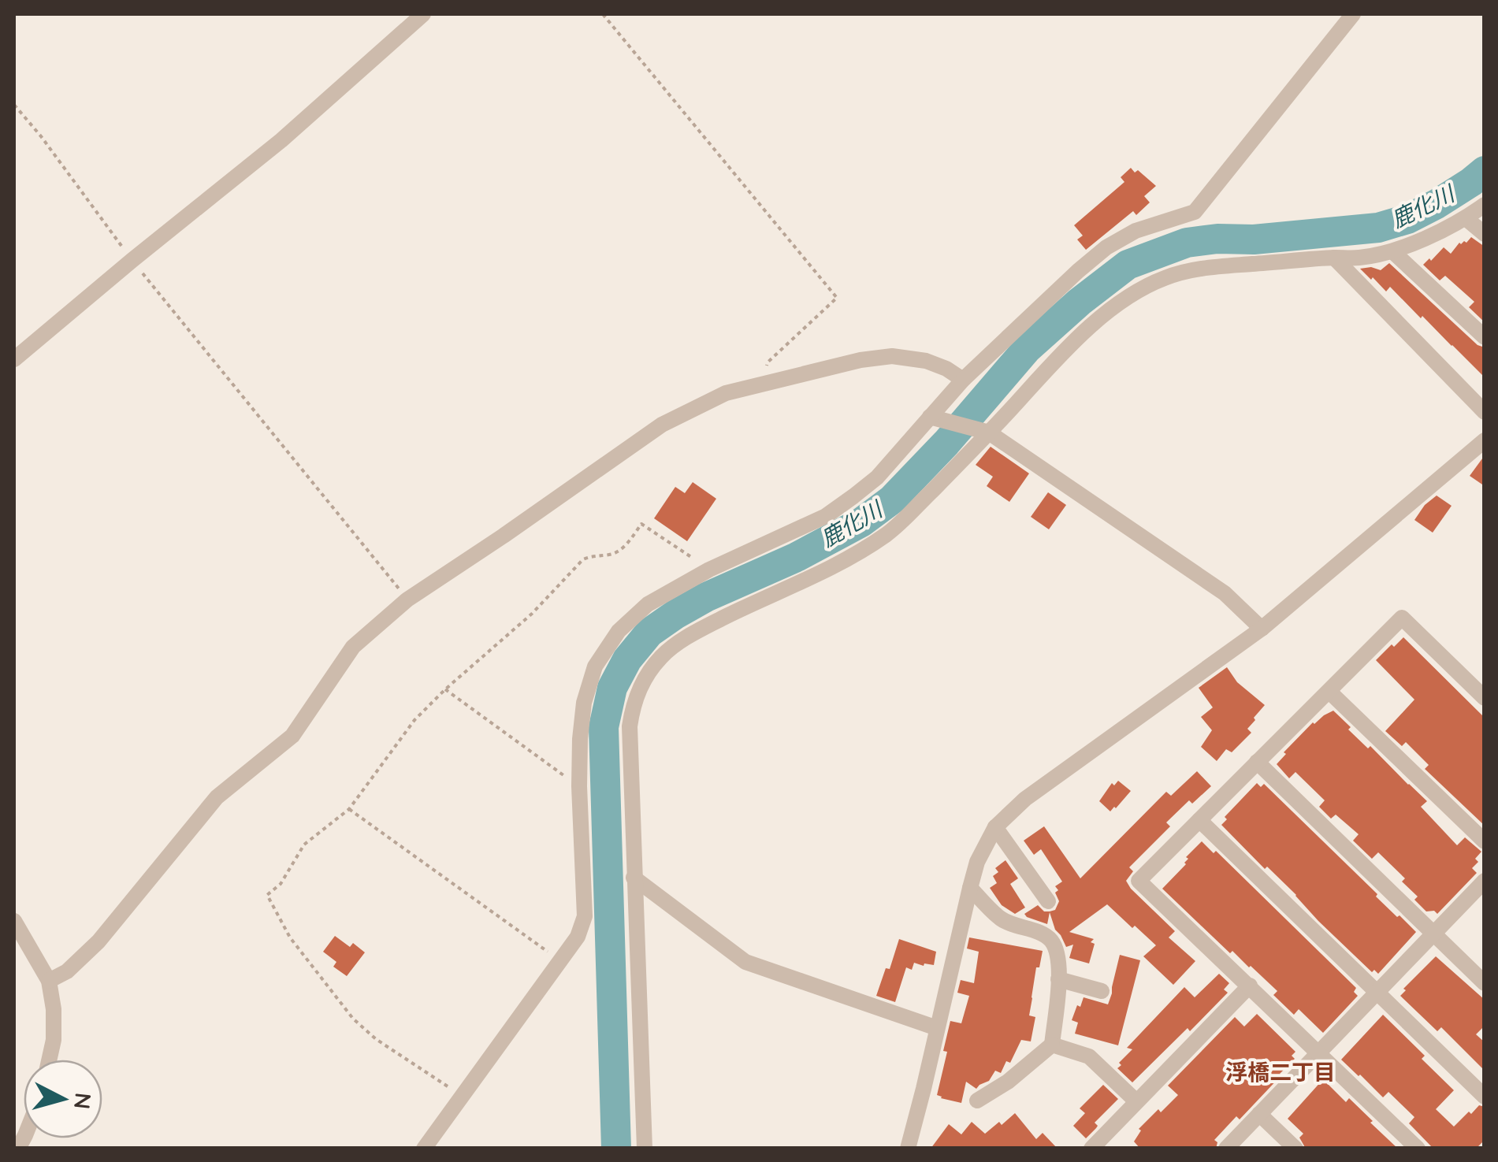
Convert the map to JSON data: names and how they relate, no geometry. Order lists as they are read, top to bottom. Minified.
{"districts":["浮橋二丁目"],"water":["鹿化川"],"north":"right"}
